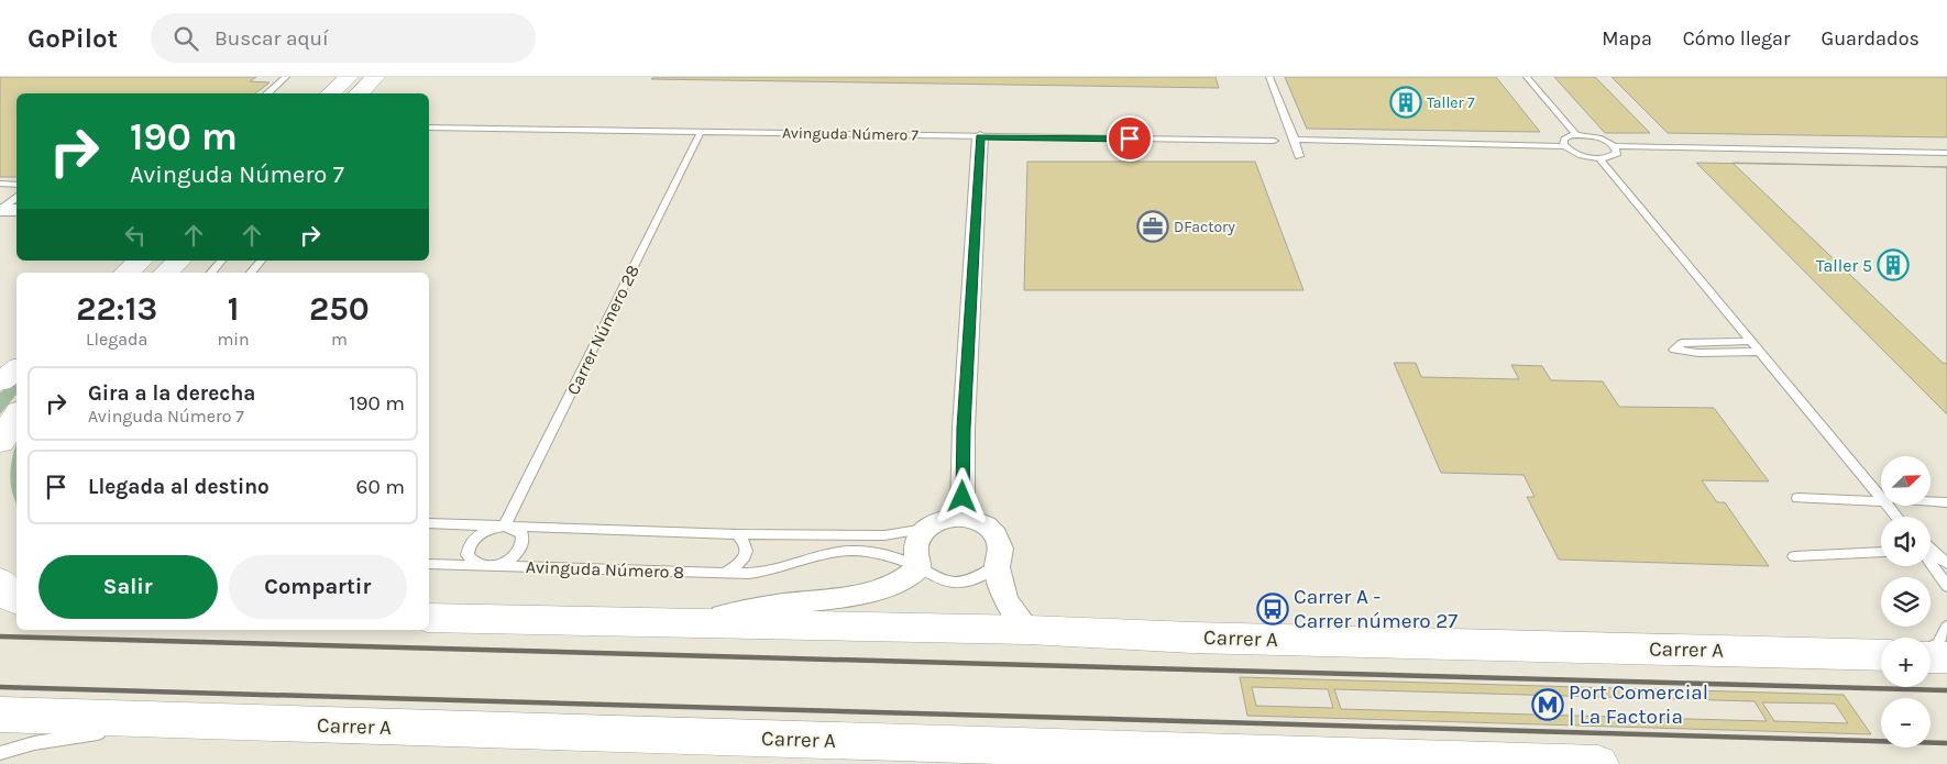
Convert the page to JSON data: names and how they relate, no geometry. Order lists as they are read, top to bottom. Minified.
{"streets":{"main road":["Carrer A"],"lane":["Avinguda Número 7","Carrer Número 28","Avinguda Número 8"]},"crossings":[["Avinguda Número 7","Carrer Número 28"],["Carrer Número 28","Avinguda Número 8"]],"places":{"building":["Taller 7","Taller 5"],"office":["DFactory"],"bus stop":["Carrer A - Carrer número 27"],"metro station":["Port Comercial | La Factoria"]},"north":"top right","page":{"header":"GoPilot","search":"Buscar aquí","nav":["Mapa","Cómo llegar","Guardados"],"turn":["190 m","Avinguda Número 7"],"eta":["22:13","Llegada","1","min","250","m"],"list":[{"name":"Gira a la derecha","note":"Avinguda Número 7","value":"190 m"},{"name":"Llegada al destino","value":"60 m"}],"map_buttons":["+","−"],"buttons":["Salir","Compartir"]}}
